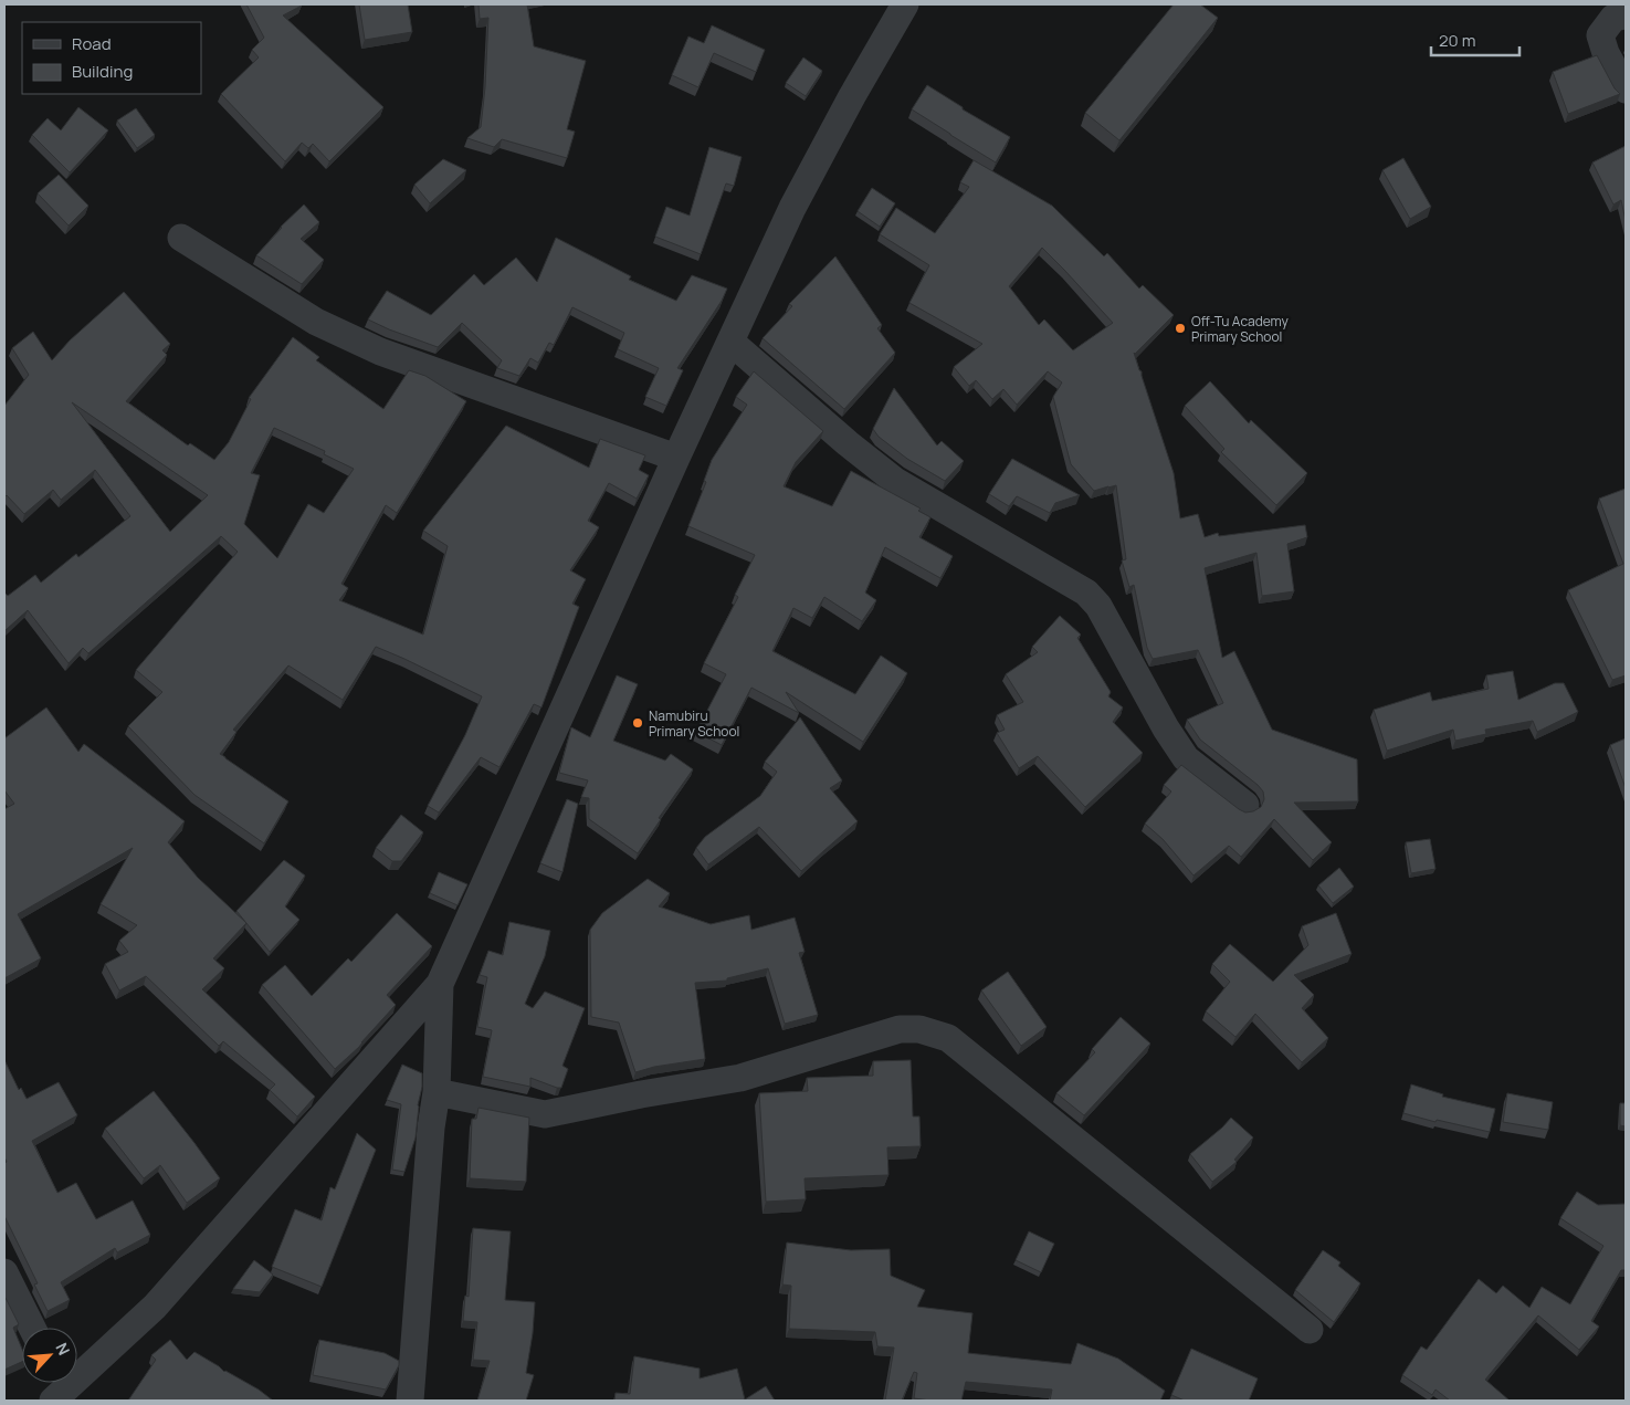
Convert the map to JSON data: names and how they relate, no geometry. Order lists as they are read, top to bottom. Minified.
{"places":["Off-Tu Academy Primary School","Namubiru Primary School"],"legend":["Road","Building"],"scale_bar":"20 m","north":"top right"}
